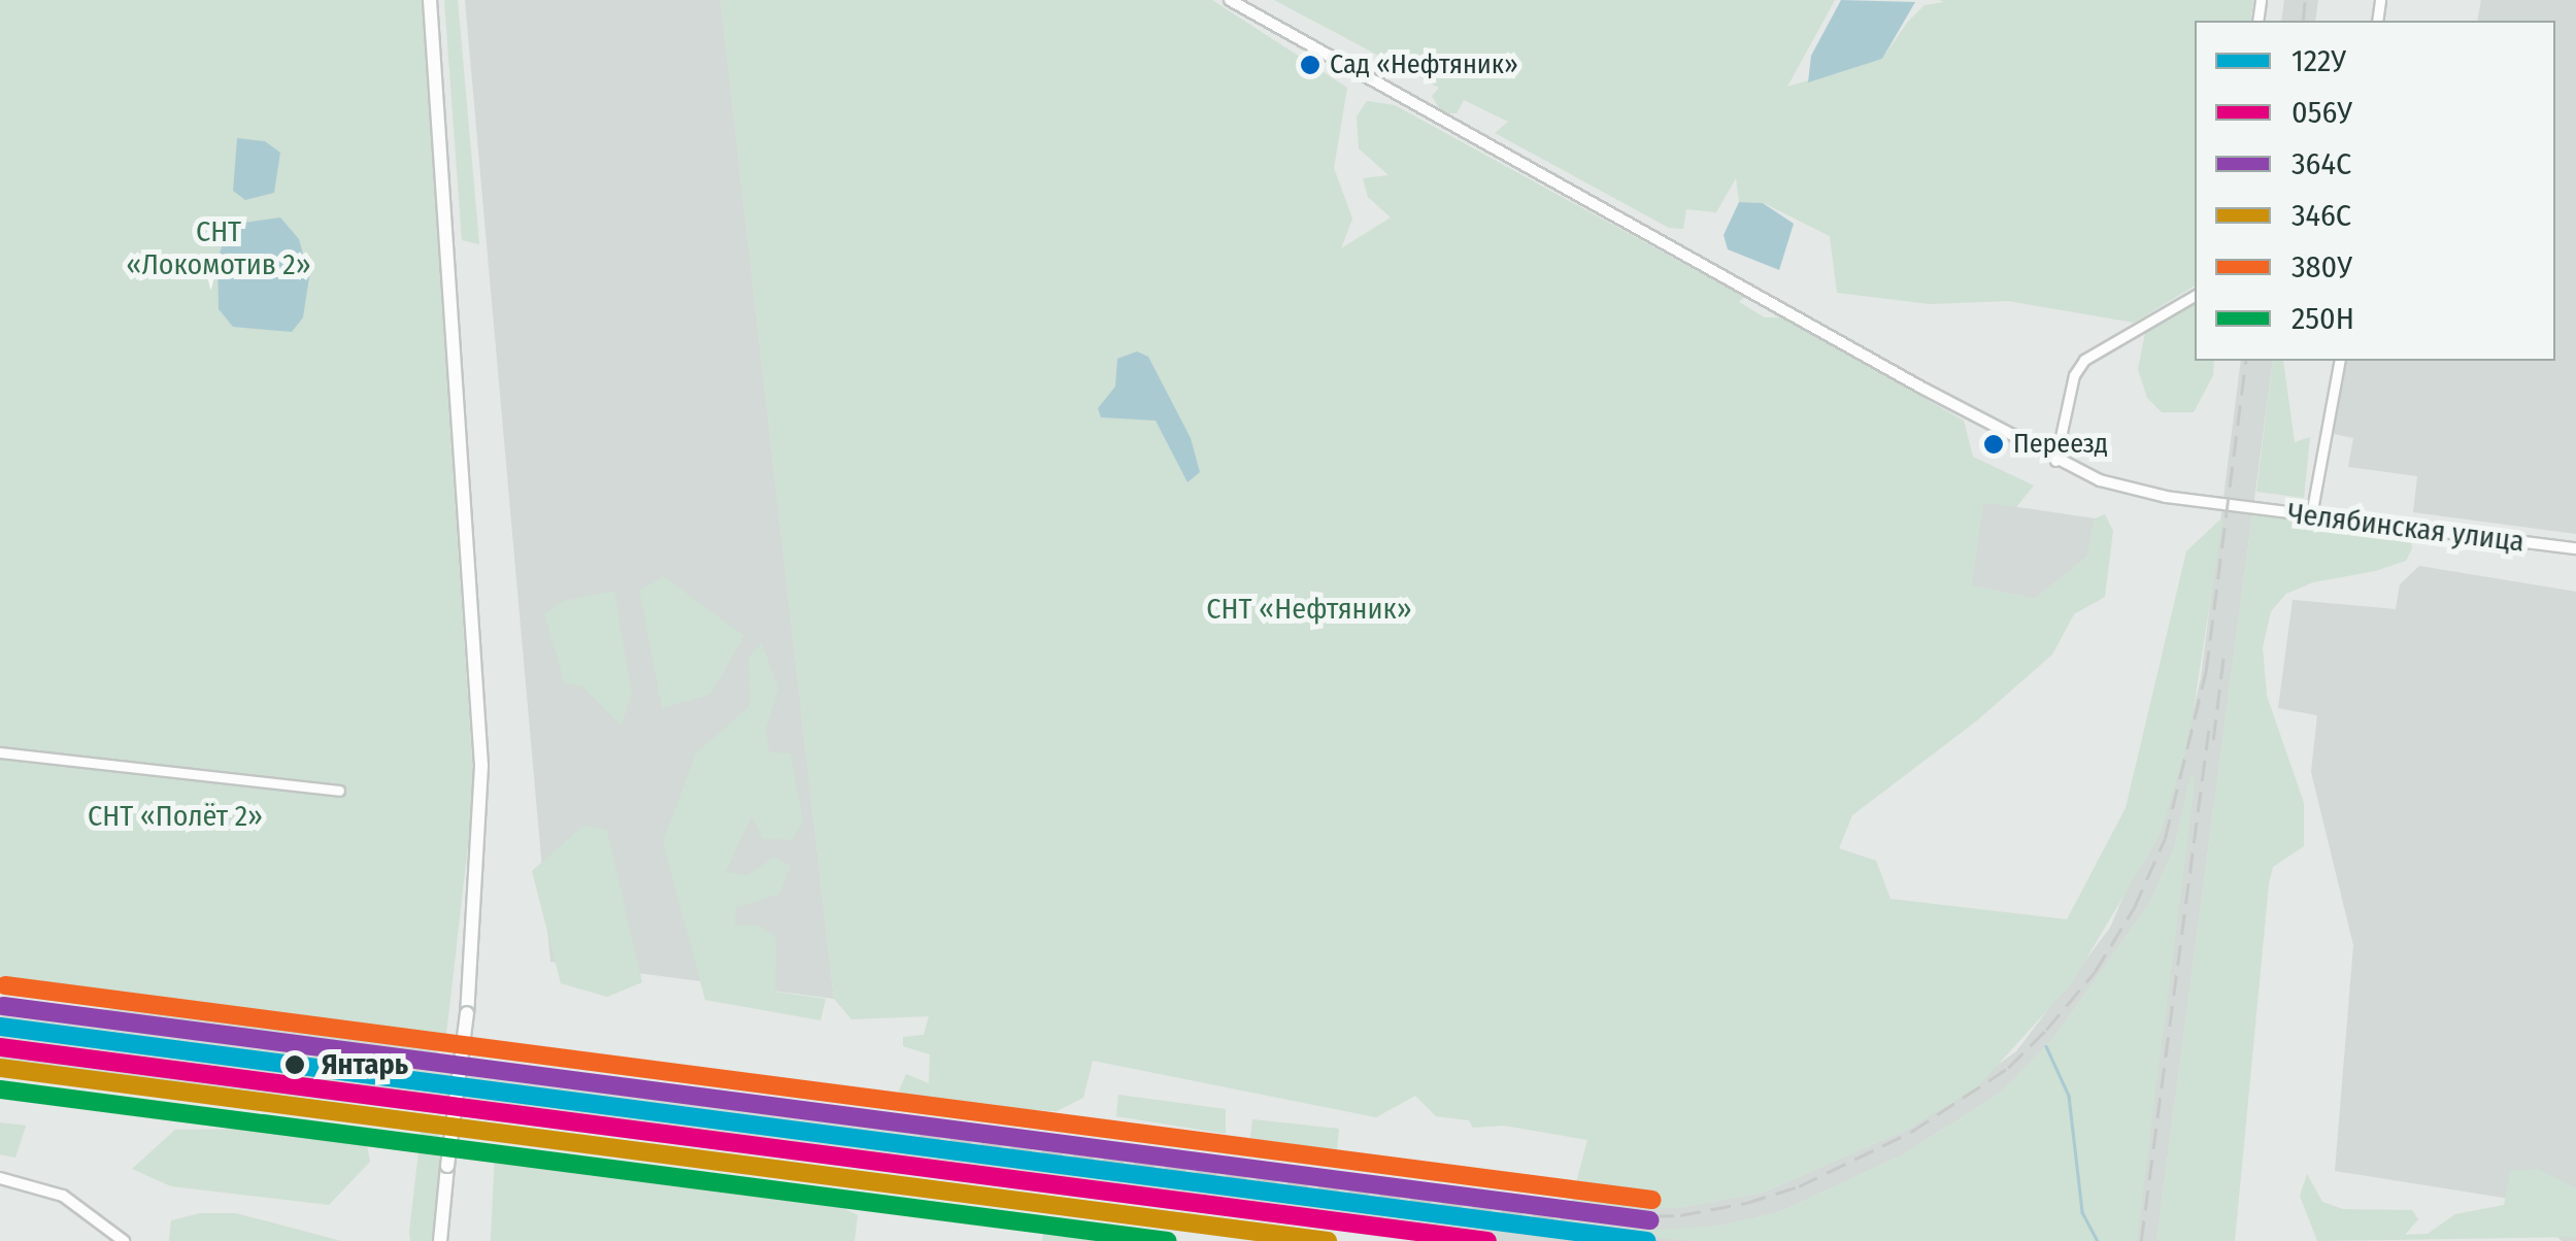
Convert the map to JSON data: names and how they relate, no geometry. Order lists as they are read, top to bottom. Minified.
{"streets":{"street":["Челябинская улица"]},"parks":["СНТ «Локомотив 2»","СНТ «Нефтяник»","СНТ «Полёт 2»"],"places":["Сад «Нефтяник»","Переезд","Янтарь"],"lines":["transit line 380У","transit line 364С","transit line 122У","transit line 056У","transit line 346С","transit line 250Н"],"legend":["122У","056У","364С","346С","380У","250Н"]}
